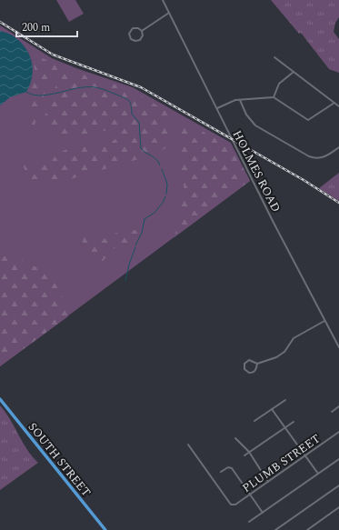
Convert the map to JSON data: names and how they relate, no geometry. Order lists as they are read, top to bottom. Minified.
{"streets":{"highway":["SOUTH STREET"],"street":["HOLMES ROAD","PLUMB STREET"]},"scale_bar":"200 m"}
